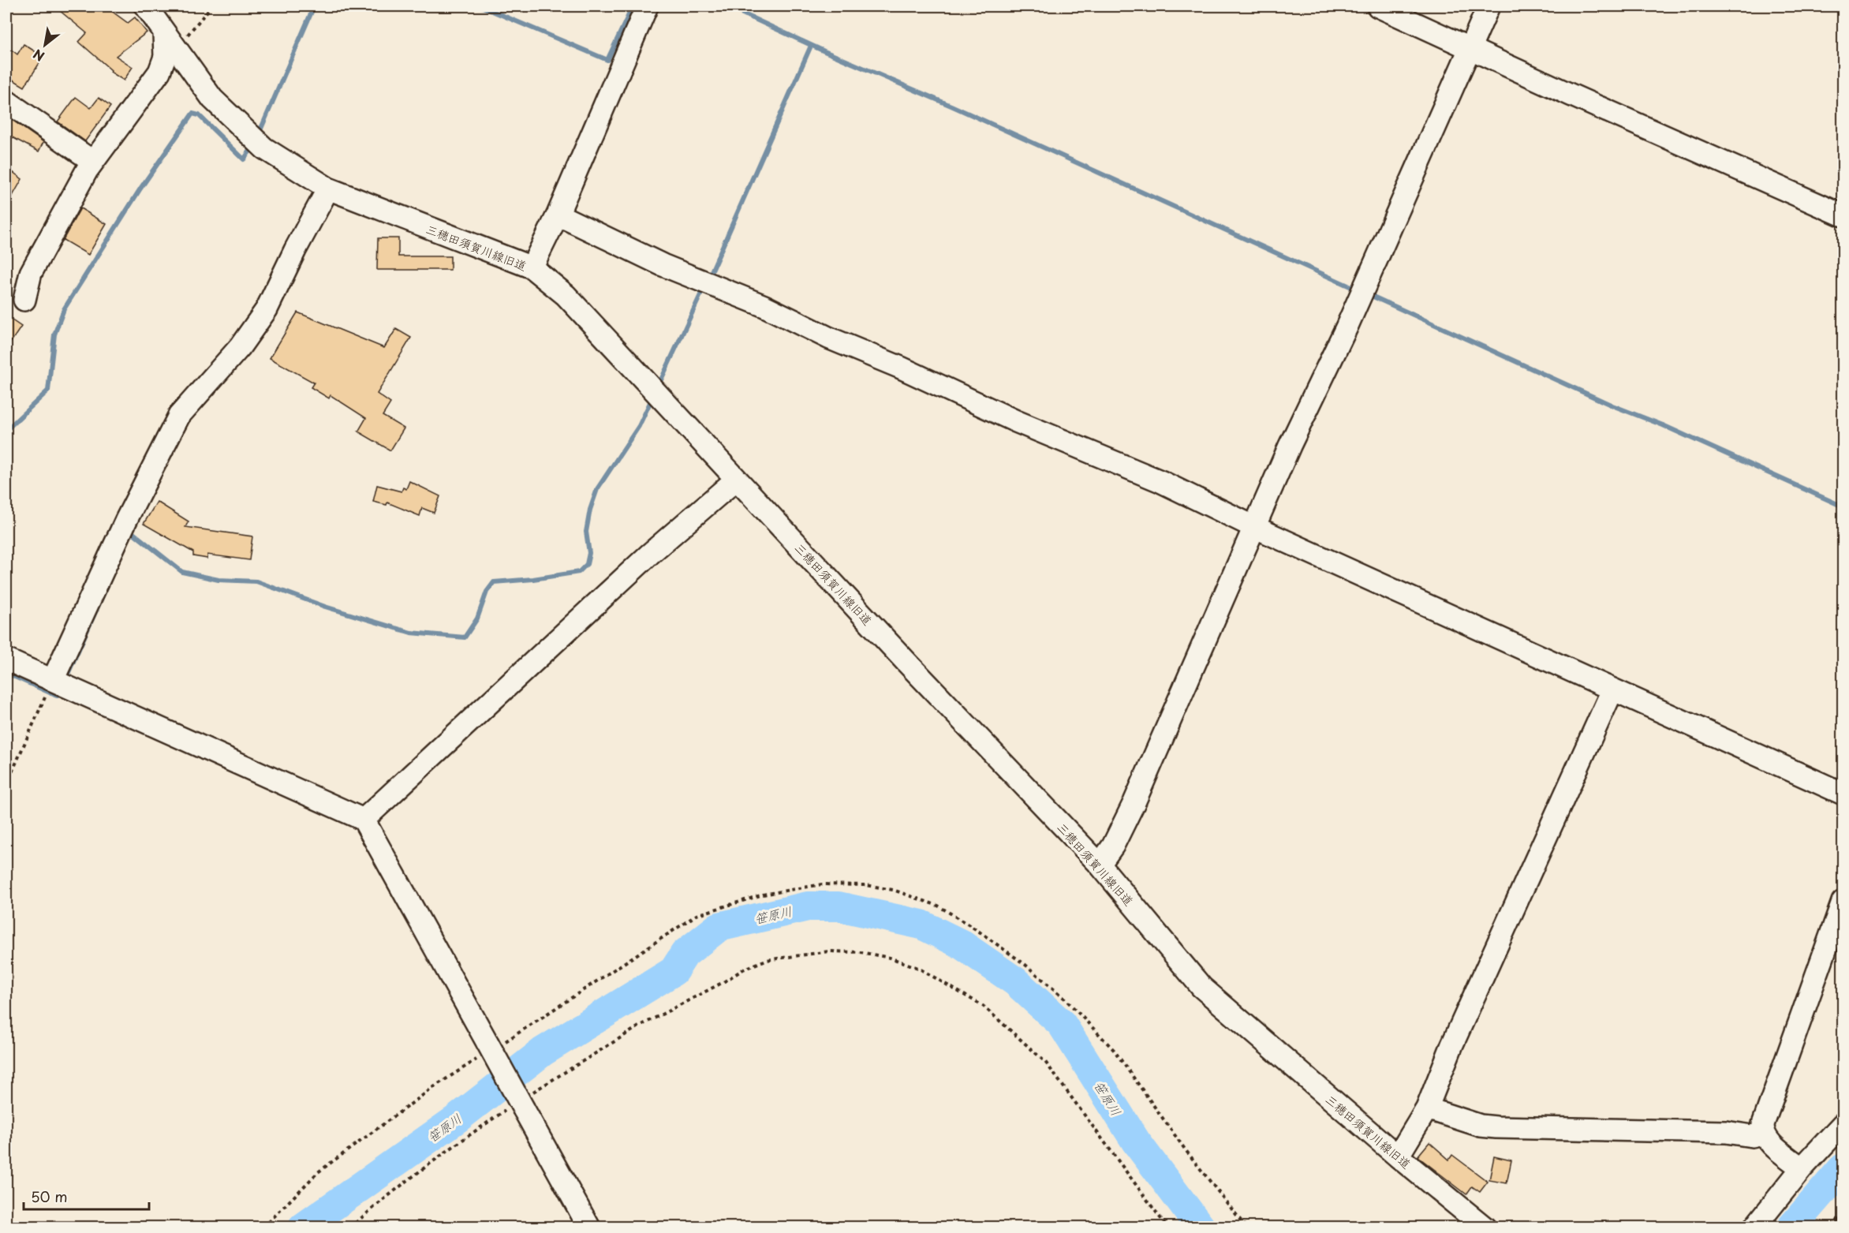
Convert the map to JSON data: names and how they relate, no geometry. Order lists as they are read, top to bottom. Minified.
{"streets":{"street":["三穂田須賀川線旧道"]},"water":["笹原川"],"scale_bar":"50 m","north":"bottom left"}
